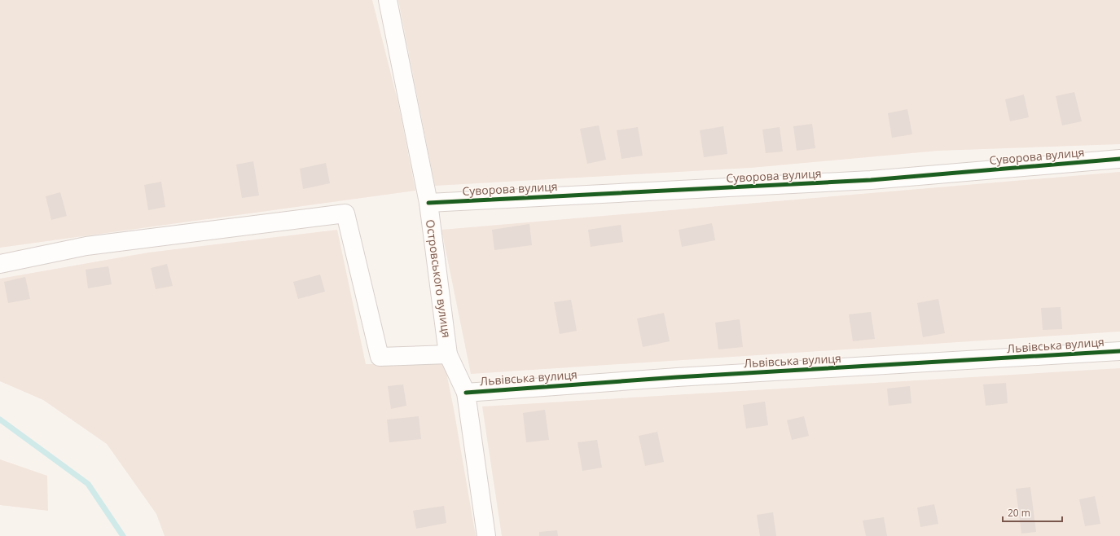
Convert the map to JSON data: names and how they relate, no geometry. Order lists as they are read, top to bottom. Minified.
{"streets":{"street":["Суворова вулиця","Островського вулиця","Львівська вулиця"]},"crossings":[["Суворова вулиця","Островського вулиця"],["Островського вулиця","Львівська вулиця"]],"scale_bar":"20 m"}
